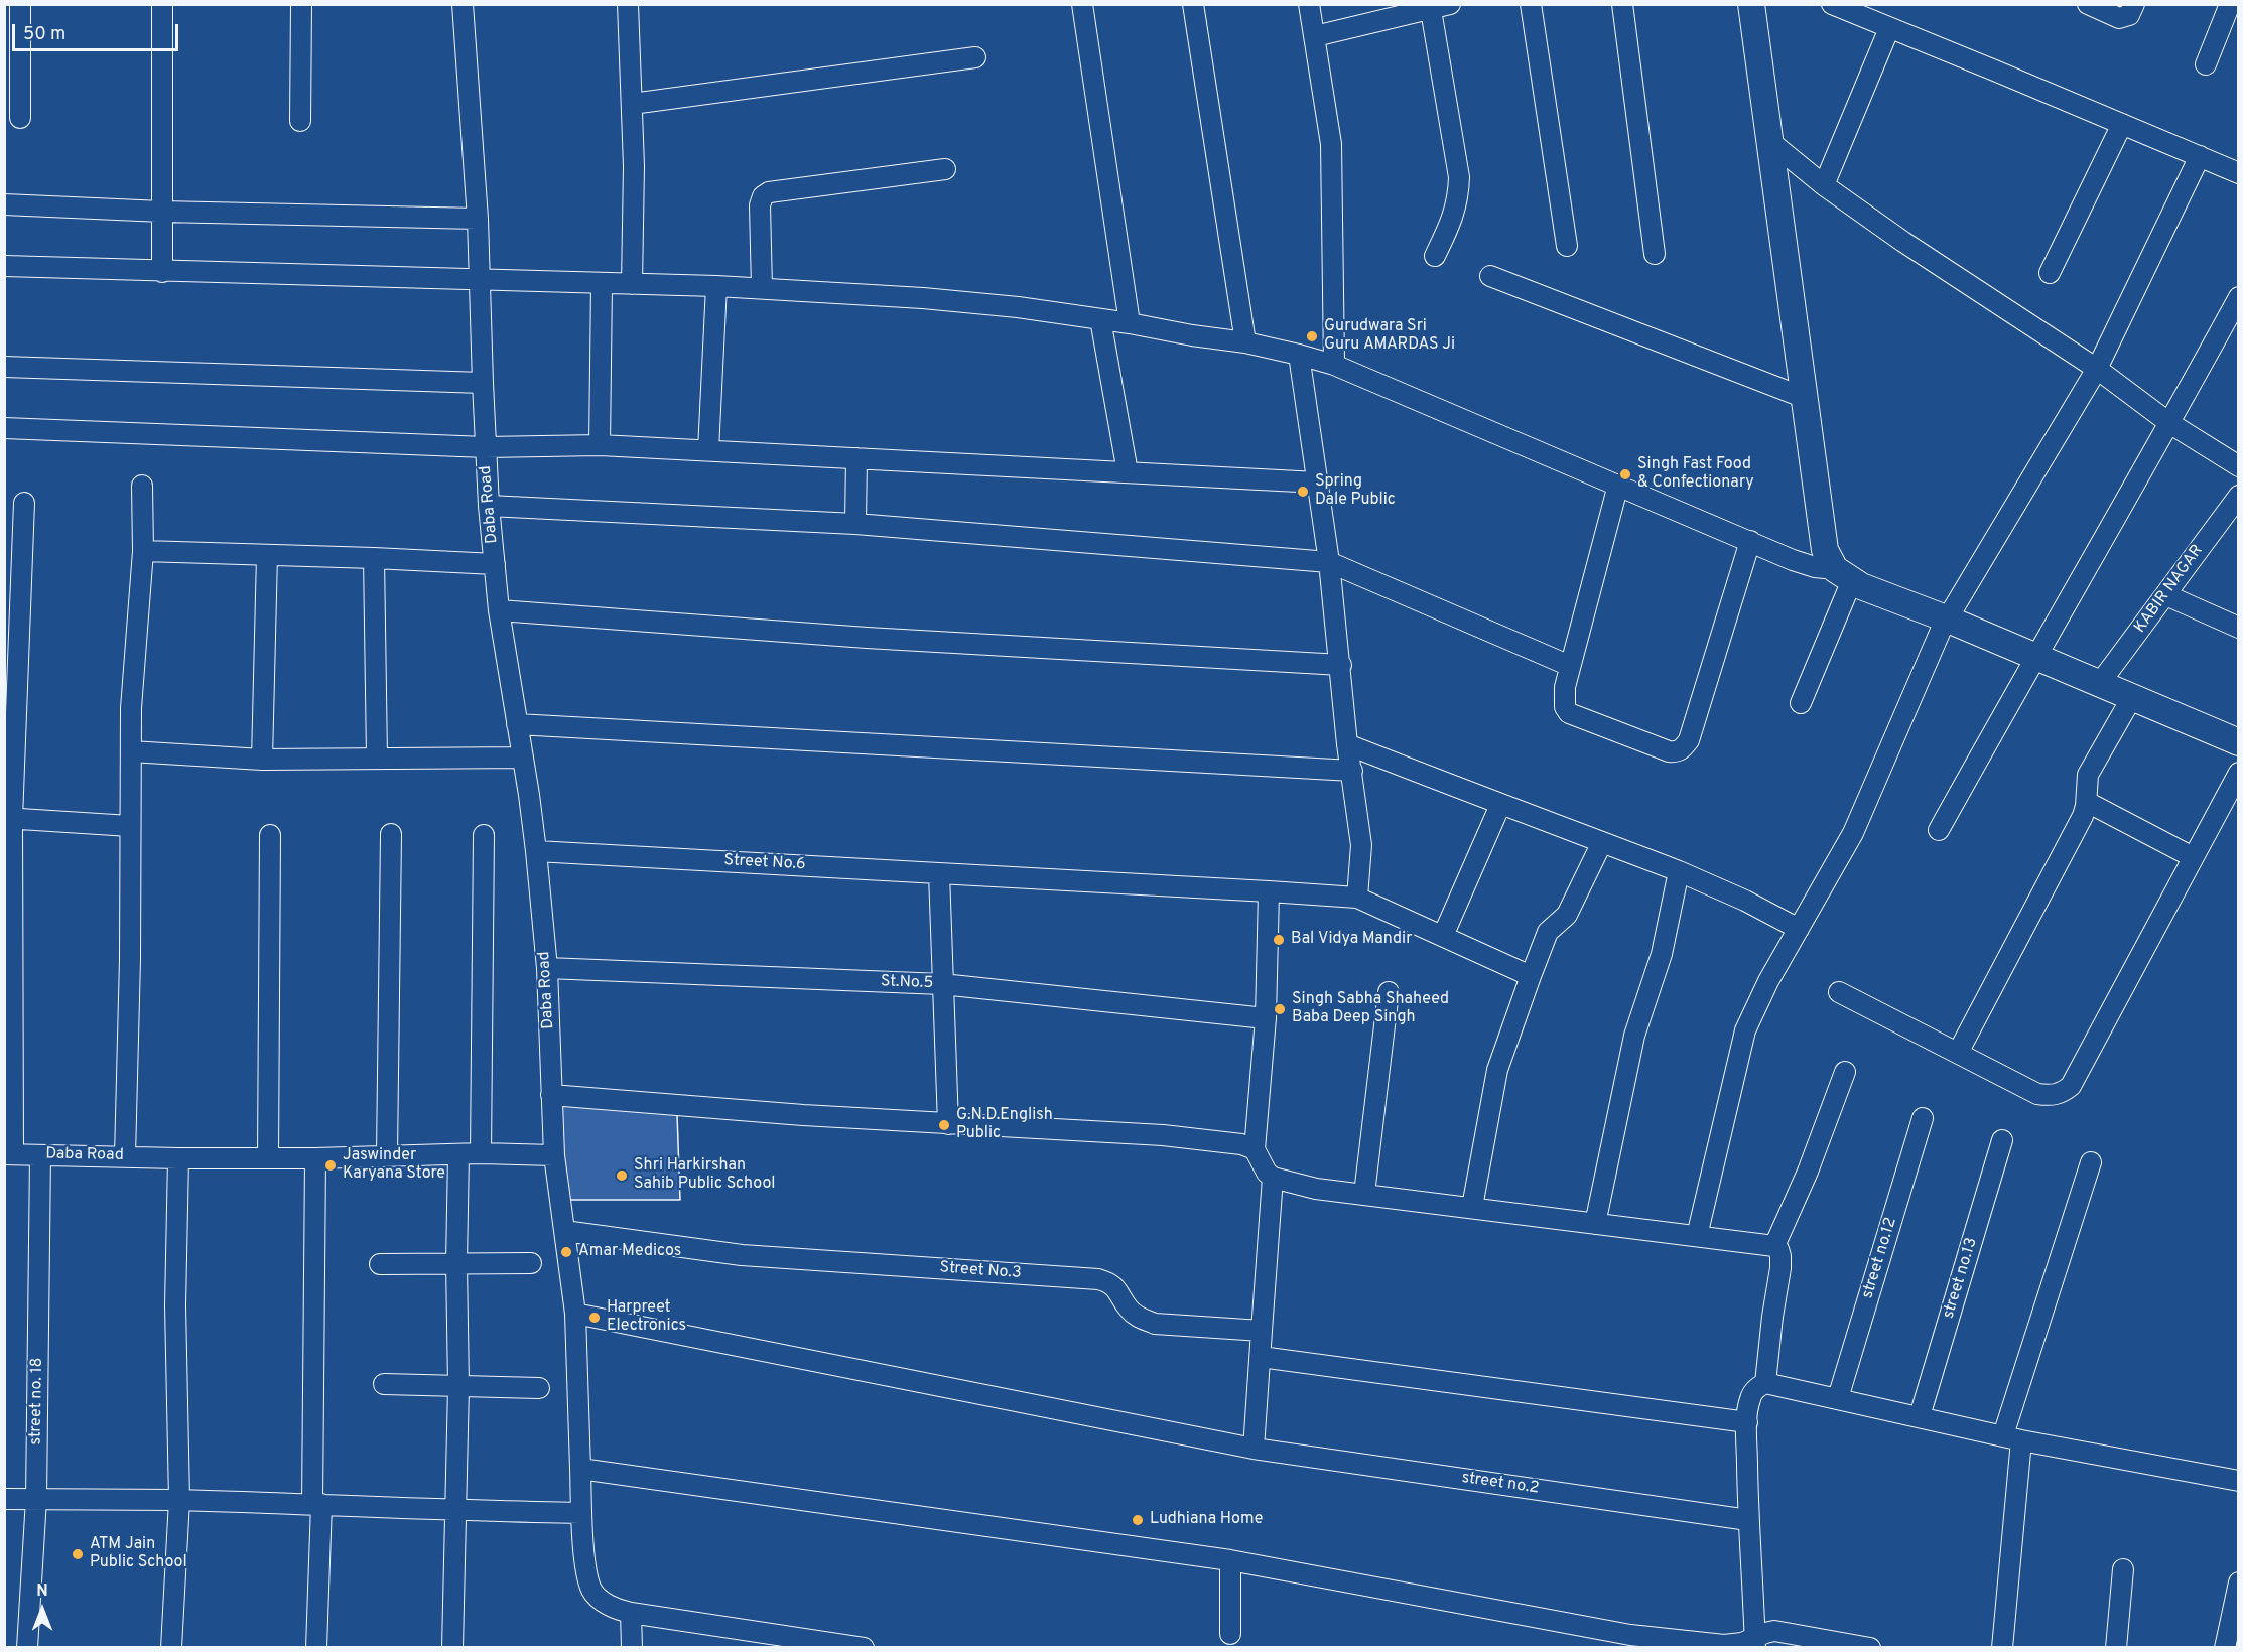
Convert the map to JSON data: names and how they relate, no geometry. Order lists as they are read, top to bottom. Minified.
{"streets":{"street":["Daba Road","KABIR NAGAR","Street No.6","St.No.5","street no.12","Street No.3","street no.13","street no. 18","street no.2"]},"crossings":[["Daba Road","Street No.6"],["Daba Road","St.No.5"],["Daba Road","street no. 18"]],"places":["Gurudwara Sri Guru AMARDAS Ji","Singh Fast Food & Confectionary","Spring Dale Public","Bal Vidya Mandir","Singh Sabha Shaheed Baba Deep Singh","G.N.D.English Public","Jaswinder Karyana Store","Shri Harkirshan Sahib Public School","Amar Medicos","Harpreet Electronics","Ludhiana Home","ATM Jain Public School"],"scale_bar":"50 m","north":"top"}
